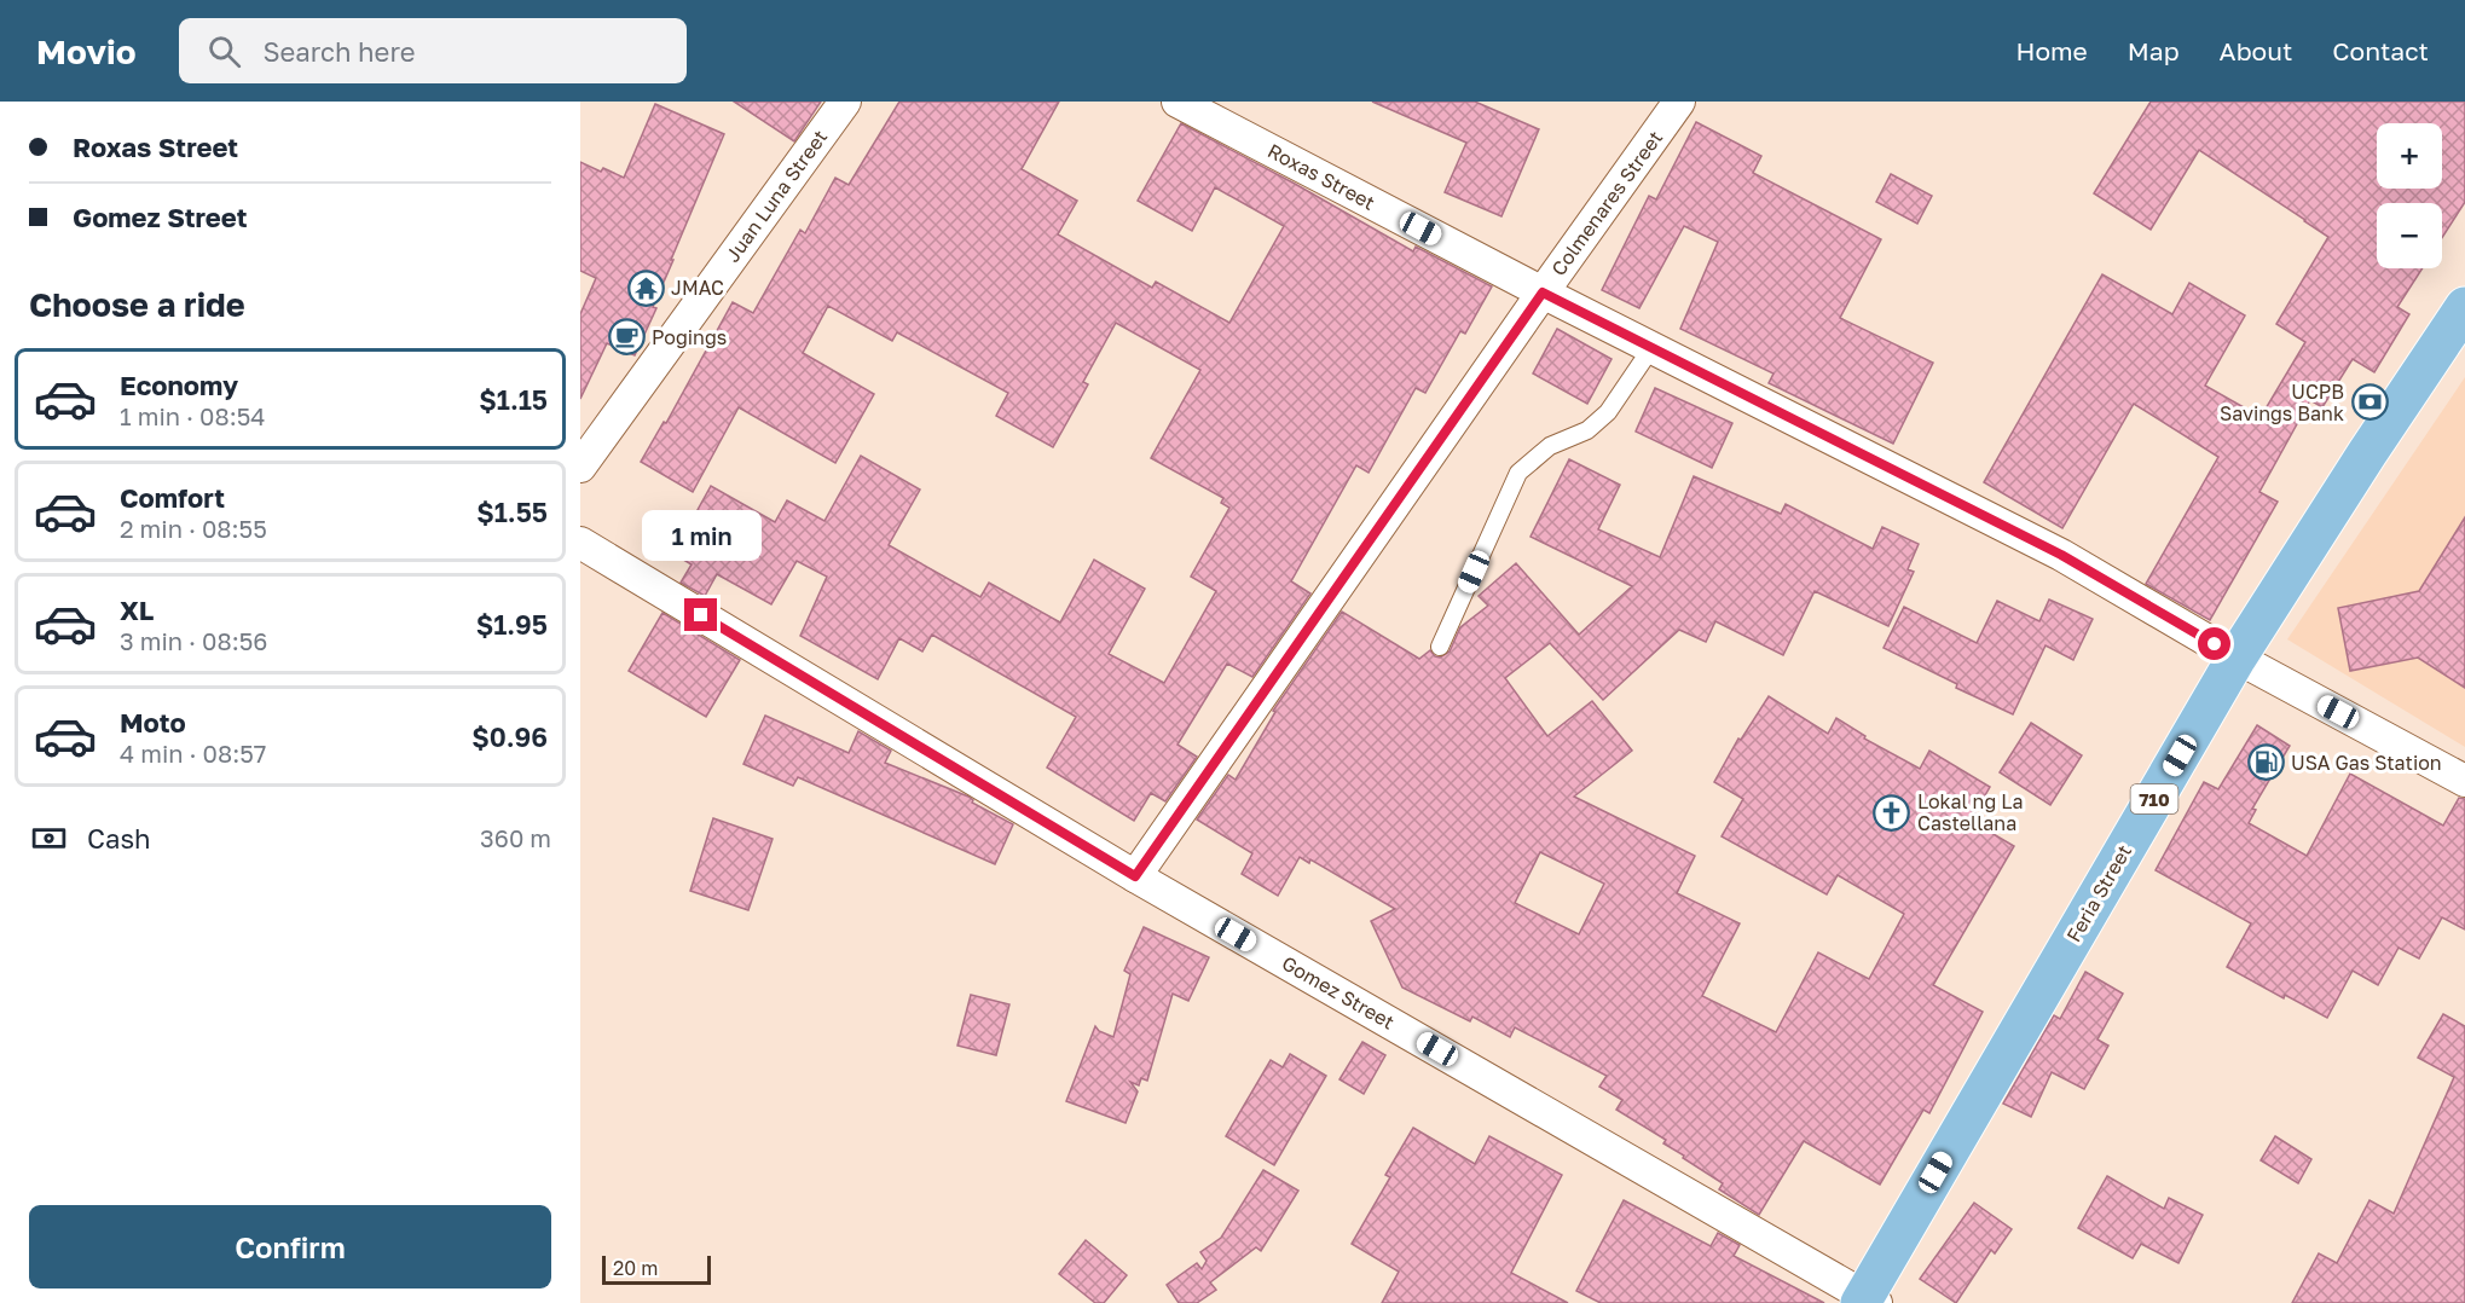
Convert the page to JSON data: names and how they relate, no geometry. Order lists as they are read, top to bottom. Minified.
{"streets":{"main road":["710","Feria Street"],"street":["Roxas Street","Juan Luna Street","Colmenares Street","Gomez Street"]},"crossings":[["Roxas Street","Colmenares Street"],["Roxas Street","Feria Street"],["Colmenares Street","Gomez Street"],["Feria Street","Gomez Street"]],"places":{"temple":["JMAC"],"cafe":["Pogings"],"bank":["UCPB Savings Bank"],"fuel station":["USA Gas Station"],"church":["Lokal ng La Castellana"]},"scale_bar":"20 m","page":{"header":"Movio","search":"Search here","nav":["Home","Map","About","Contact"],"banner":["Roxas Street","Gomez Street"],"map_buttons":["+","−"],"heading":"Choose a ride","list":[{"name":"Economy","note":"1 min · 08:54","value":"$1.15"},{"name":"Comfort","note":"2 min · 08:55","value":"$1.55"},{"name":"XL","note":"3 min · 08:56","value":"$1.95"},{"name":"Moto","note":"4 min · 08:57","value":"$0.96"}],"bubble":"1 min","pay":["Cash","360 m"],"buttons":"Confirm","scale":"20 m"}}
